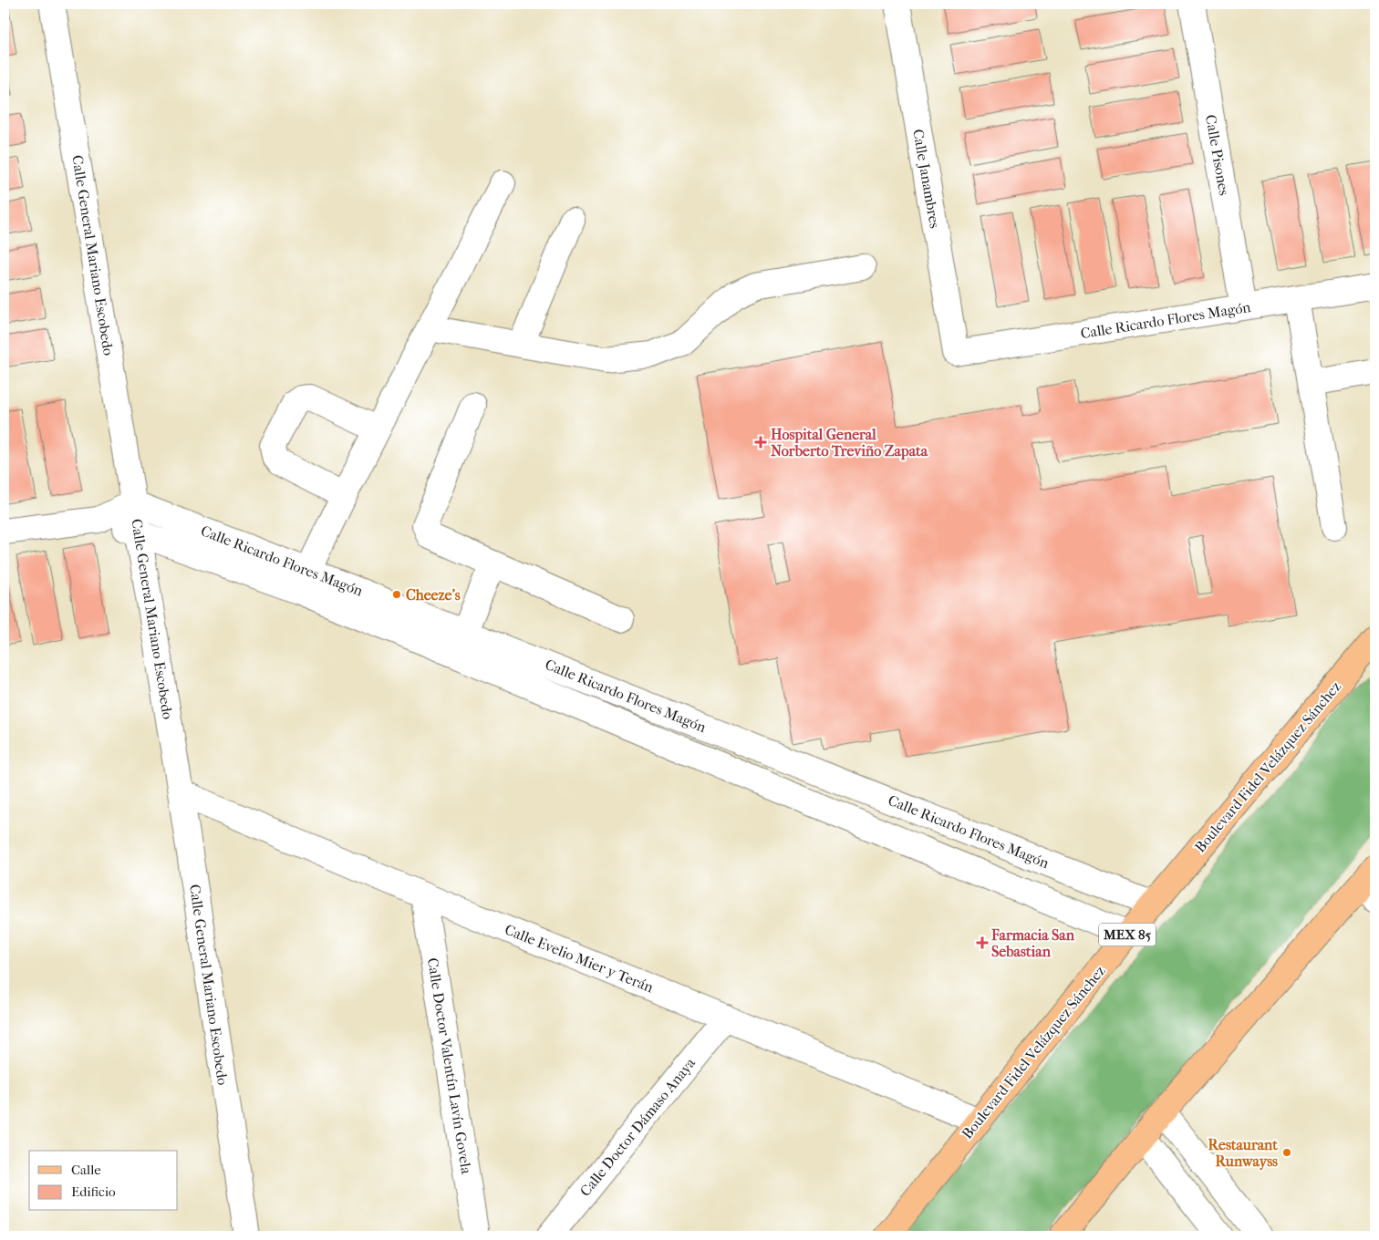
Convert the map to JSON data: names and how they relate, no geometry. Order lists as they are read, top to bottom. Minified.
{"streets":{"main road":["Boulevard Fidel Velázquez Sánchez","MEX 85"],"street":["Calle Pisones","Calle Janambres","Calle General Mariano Escobedo","Calle Ricardo Flores Magón","Calle Evelio Mier y Terán","Calle Doctor Valentín Lavín Govela","Calle Doctor Dámaso Anaya"]},"crossings":[["Calle Pisones","Calle Ricardo Flores Magón"],["Calle Janambres","Calle Ricardo Flores Magón"],["Calle General Mariano Escobedo","Calle Ricardo Flores Magón"],["Calle General Mariano Escobedo","Calle Evelio Mier y Terán"],["Calle Ricardo Flores Magón","Boulevard Fidel Velázquez Sánchez"],["Boulevard Fidel Velázquez Sánchez","Calle Evelio Mier y Terán"],["Calle Evelio Mier y Terán","Calle Doctor Valentín Lavín Govela"],["Calle Evelio Mier y Terán","Calle Doctor Dámaso Anaya"]],"places":{"health":["Hospital General Norberto Treviño Zapata","Farmacia San Sebastian"],"other":["Cheeze's","Restaurant Runwayss"]},"legend":["Calle","Edificio"]}
